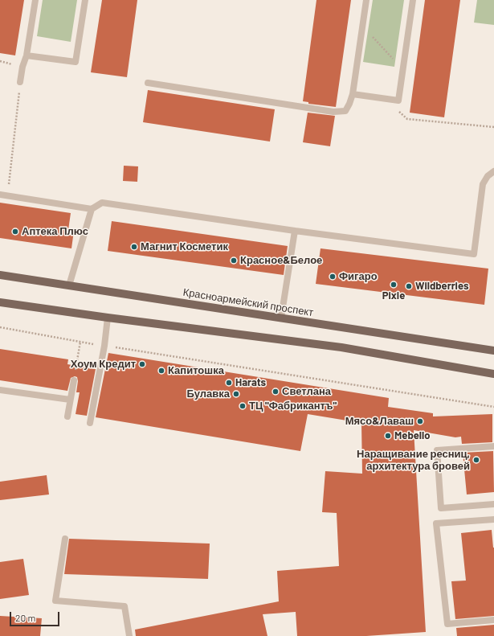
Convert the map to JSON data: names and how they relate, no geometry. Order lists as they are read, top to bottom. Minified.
{"streets":{"main road":["Красноармейский проспект"]},"places":["Аптека Плюс","Магнит Косметик","Красное&Белое","Фигаро","Pixie","Wildberries","Хоум Кредит","Капитошка","Harats","Светлана","Булавка","ТЦ \"Фабрикантъ\"","Мясо&Лаваш","Mebello","Наращивание ресниц, архитектура бровей"],"scale_bar":"20 m"}
